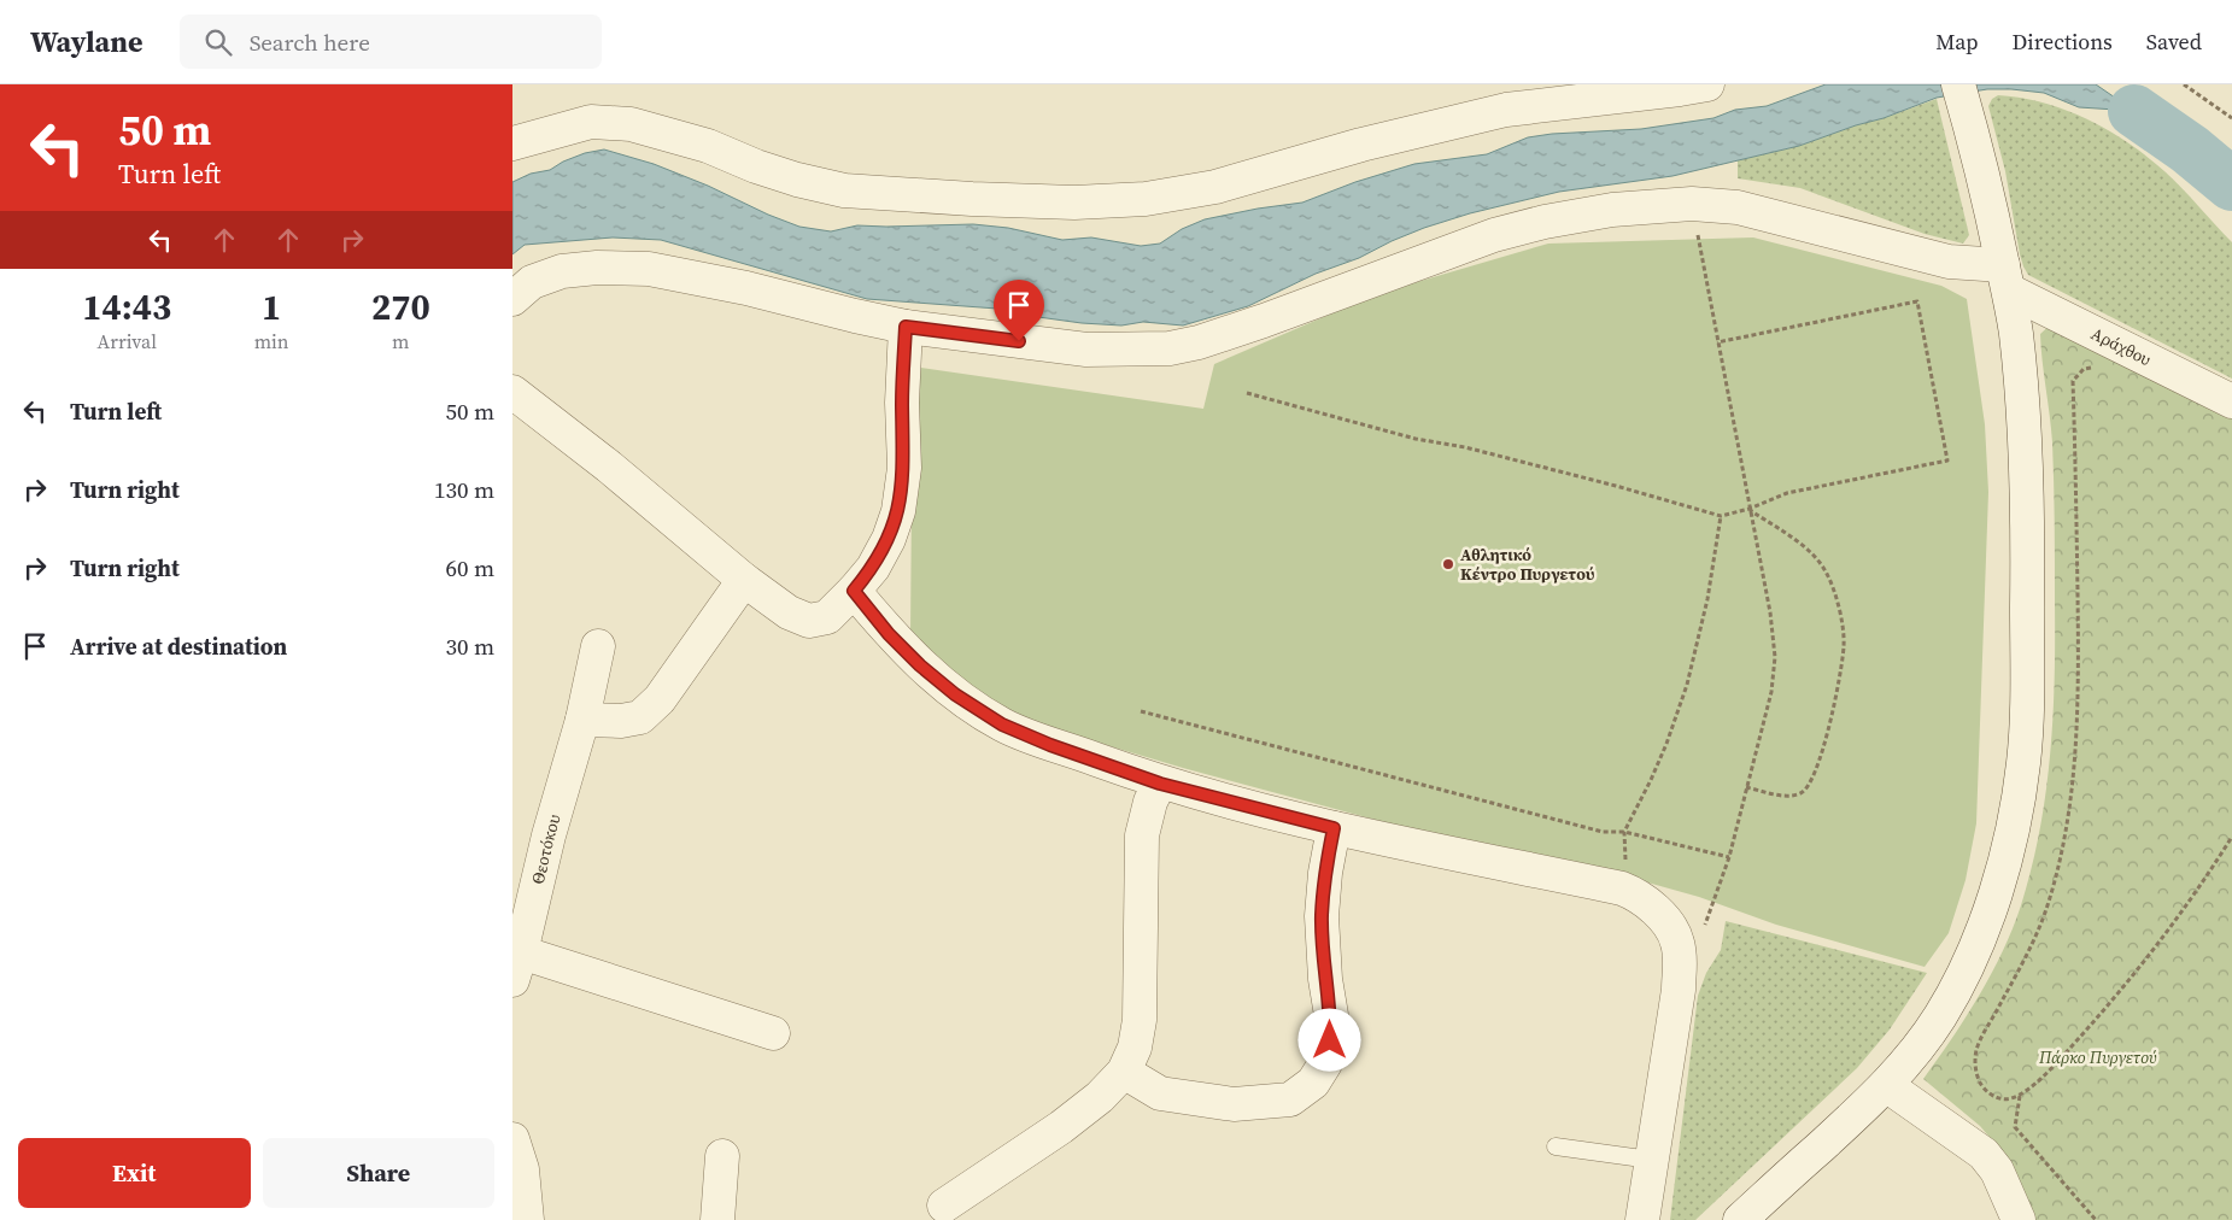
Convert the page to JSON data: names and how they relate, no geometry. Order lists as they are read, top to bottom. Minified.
{"streets":{"street":["Αράχθου","Θεοτόκου"]},"parks":["Πάρκο Πυργετού"],"places":["Αθλητικό Κέντρο Πυργετού"],"page":{"header":"Waylane","search":"Search here","nav":["Map","Directions","Saved"],"turn":["50 m","Turn left"],"eta":["14:43","Arrival","1","min","270","m"],"list":[{"name":"Turn left","value":"50 m"},{"name":"Turn right","value":"130 m"},{"name":"Turn right","value":"60 m"},{"name":"Arrive at destination","value":"30 m"}],"buttons":["Exit","Share"]}}
